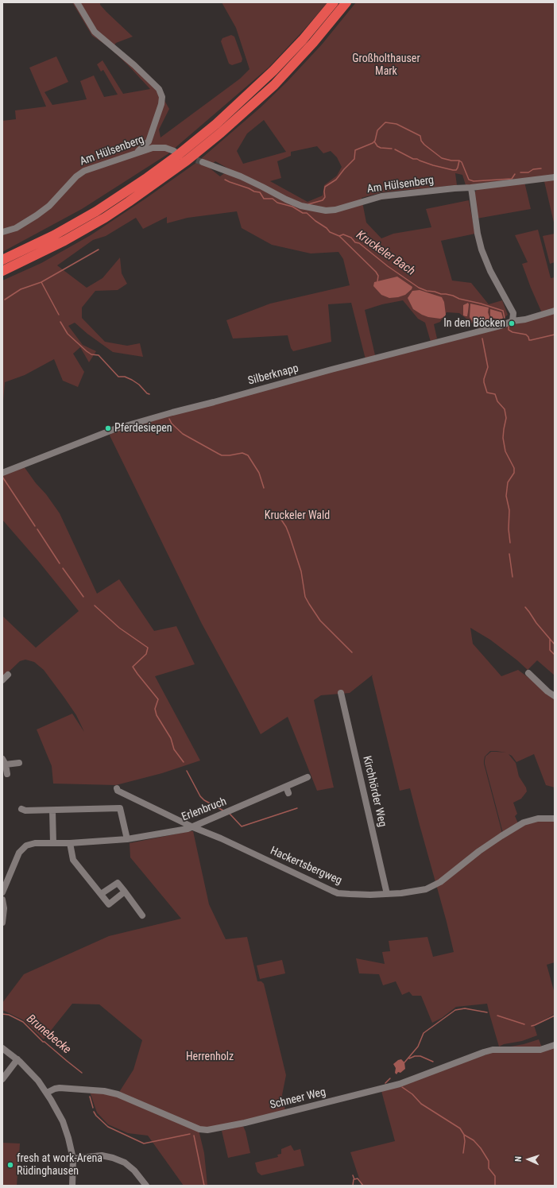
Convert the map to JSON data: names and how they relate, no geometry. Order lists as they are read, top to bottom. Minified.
{"streets":{"street":["Am Hülsenberg","Silberknapp","Kirchhörder Weg","Erlenbruch","Hackertsbergweg","Schneer Weg"]},"crossings":[["Kirchhörder Weg","Hackertsbergweg"],["Erlenbruch","Hackertsbergweg"]],"water":["Kruckeler Bach","Brunebecke"],"parks":["Großholthauser Mark","Kruckeler Wald","Herrenholz"],"places":["In den Böcken","Pferdesiepen","fresh at work-Arena Rüdinghausen"],"north":"left"}
